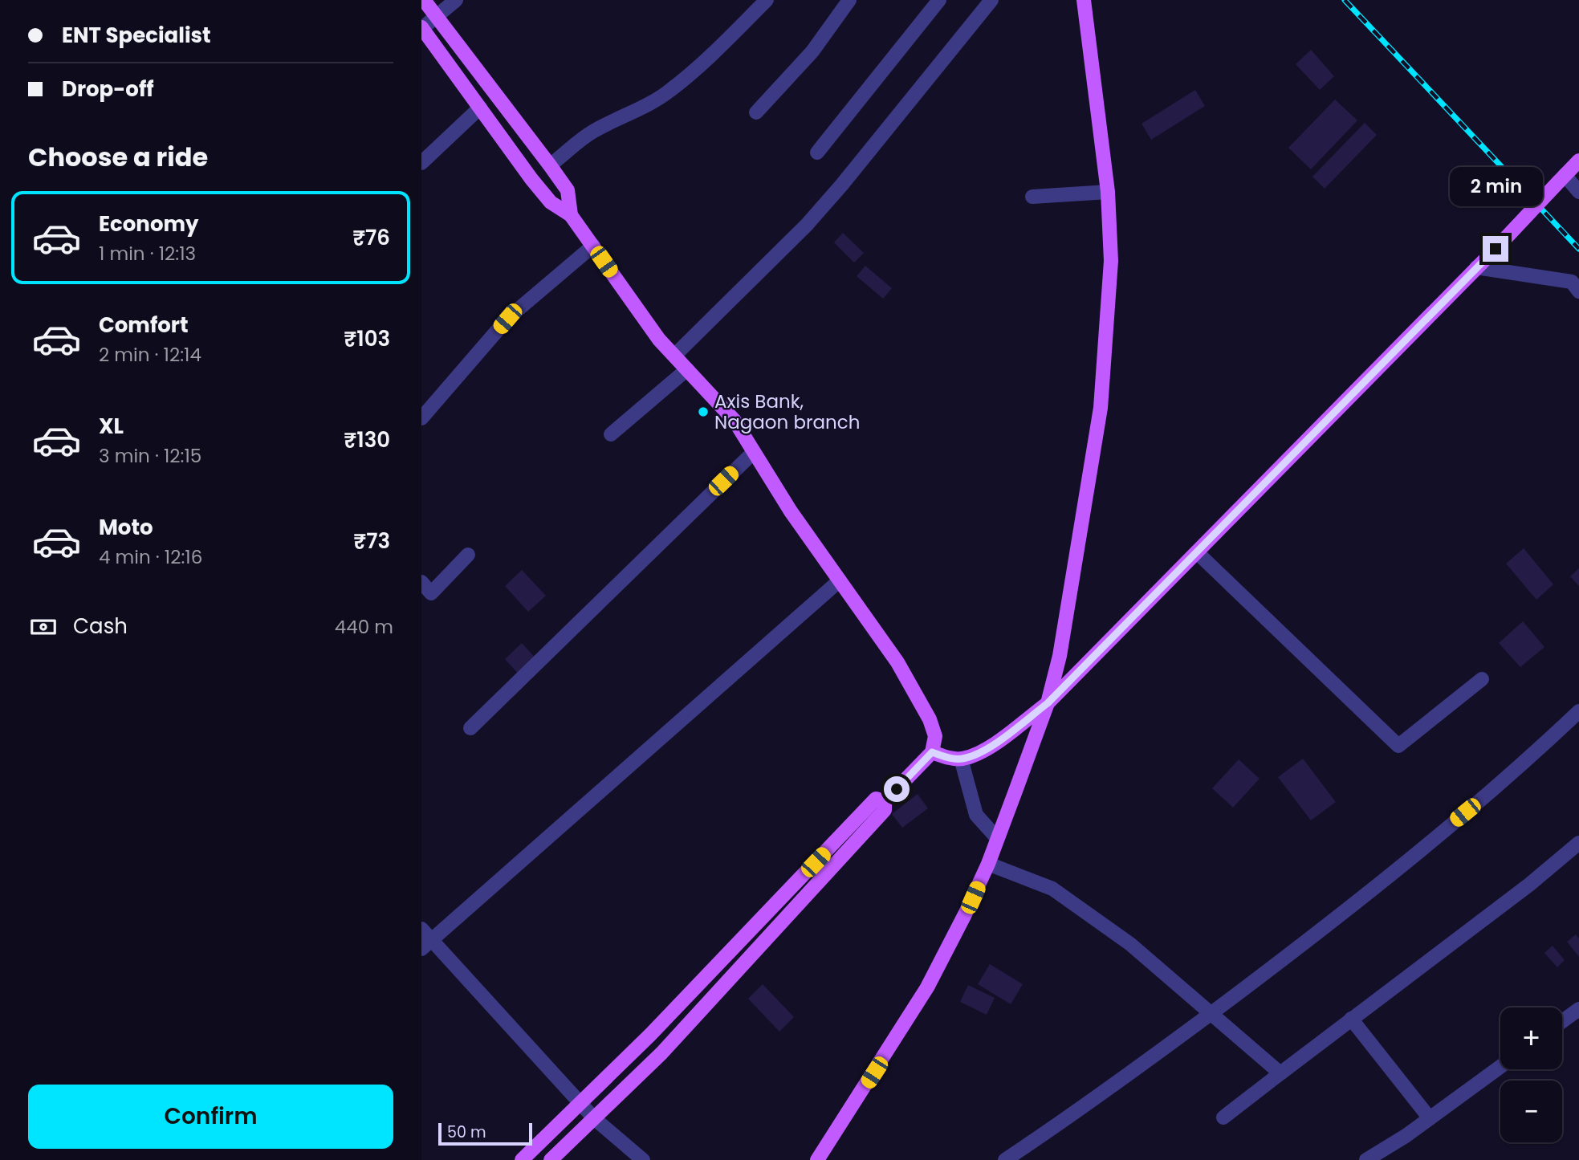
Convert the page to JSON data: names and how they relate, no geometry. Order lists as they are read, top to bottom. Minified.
{"places":["Axis Bank, Nagaon branch"],"scale_bar":"50 m","page":{"banner":["ENT Specialist","Drop-off"],"heading":"Choose a ride","bubble":"2 min","list":[{"name":"Economy","note":"1 min · 12:13","value":"₹76"},{"name":"Comfort","note":"2 min · 12:14","value":"₹103"},{"name":"XL","note":"3 min · 12:15","value":"₹130"},{"name":"Moto","note":"4 min · 12:16","value":"₹73"}],"pay":["Cash","440 m"],"map_buttons":["+","−"],"buttons":"Confirm","scale":"50 m"}}
